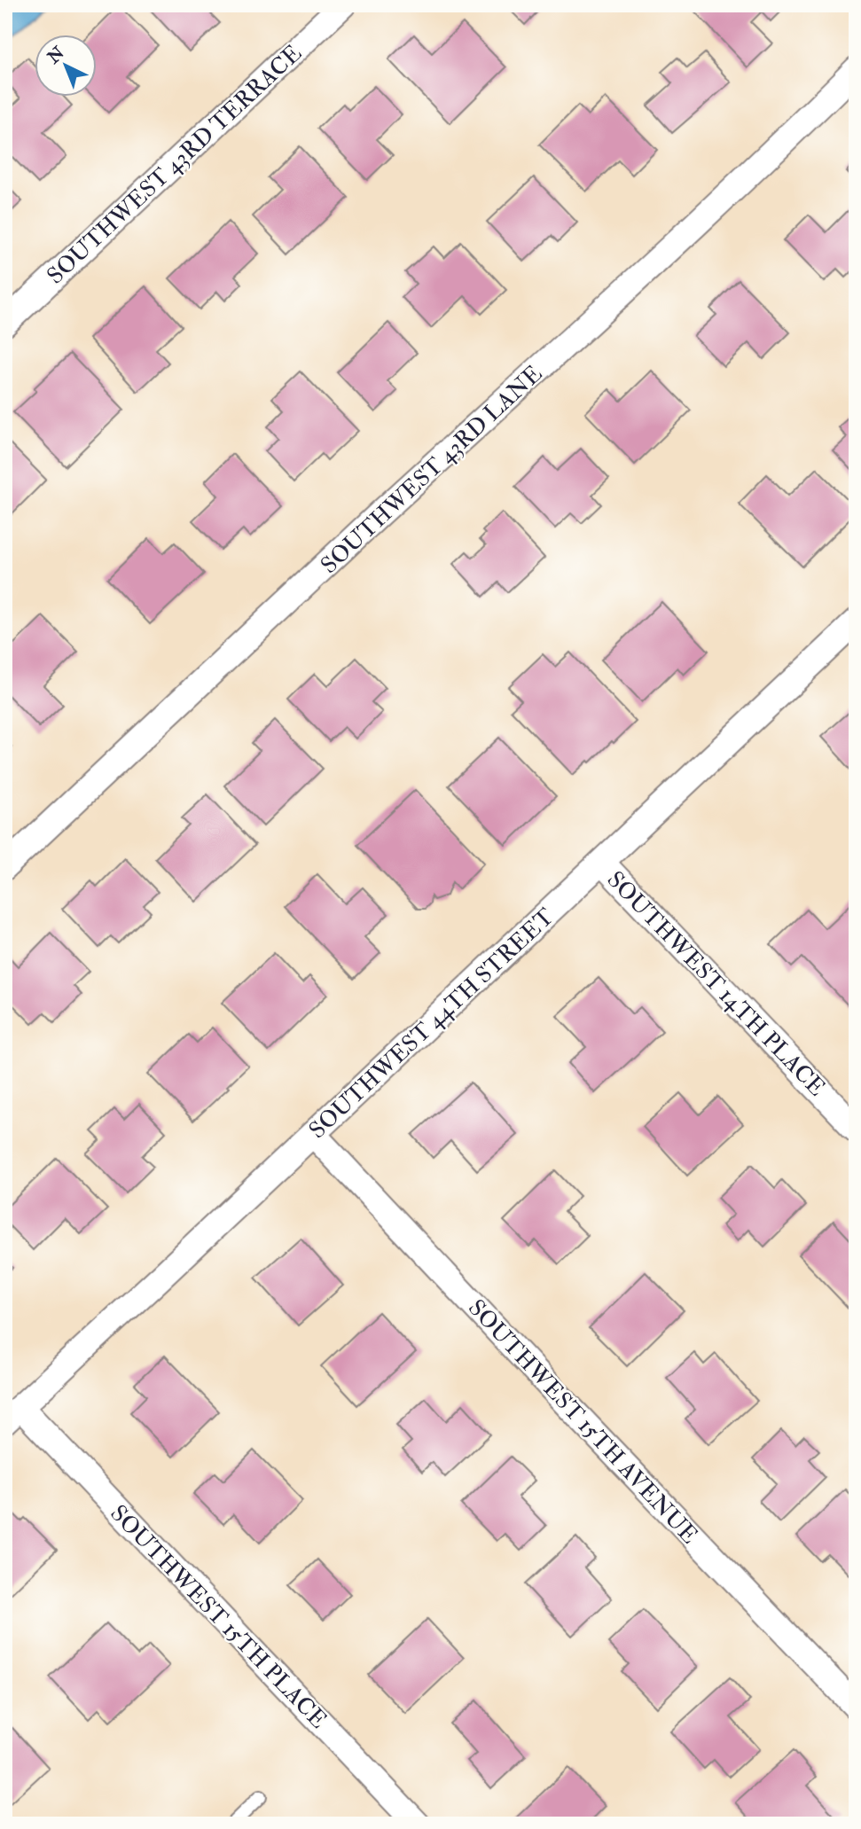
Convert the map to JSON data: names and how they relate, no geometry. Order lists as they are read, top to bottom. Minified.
{"streets":{"street":["SOUTHWEST 43RD TERRACE","SOUTHWEST 43RD LANE","SOUTHWEST 14TH PLACE","SOUTHWEST 44TH STREET","SOUTHWEST 15TH AVENUE","SOUTHWEST 15TH PLACE"]},"crossings":[["SOUTHWEST 14TH PLACE","SOUTHWEST 44TH STREET"],["SOUTHWEST 44TH STREET","SOUTHWEST 15TH AVENUE"],["SOUTHWEST 44TH STREET","SOUTHWEST 15TH PLACE"]],"north":"top left"}
